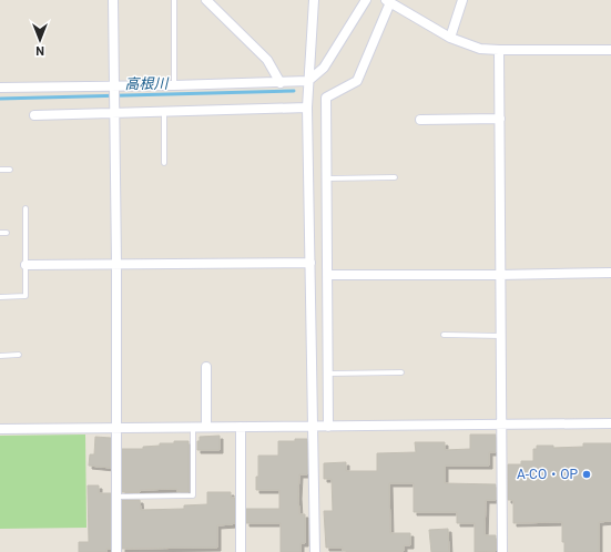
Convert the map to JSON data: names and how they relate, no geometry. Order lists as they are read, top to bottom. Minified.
{"water":["高根川"],"places":["A-CO・OP"],"north":"bottom"}
